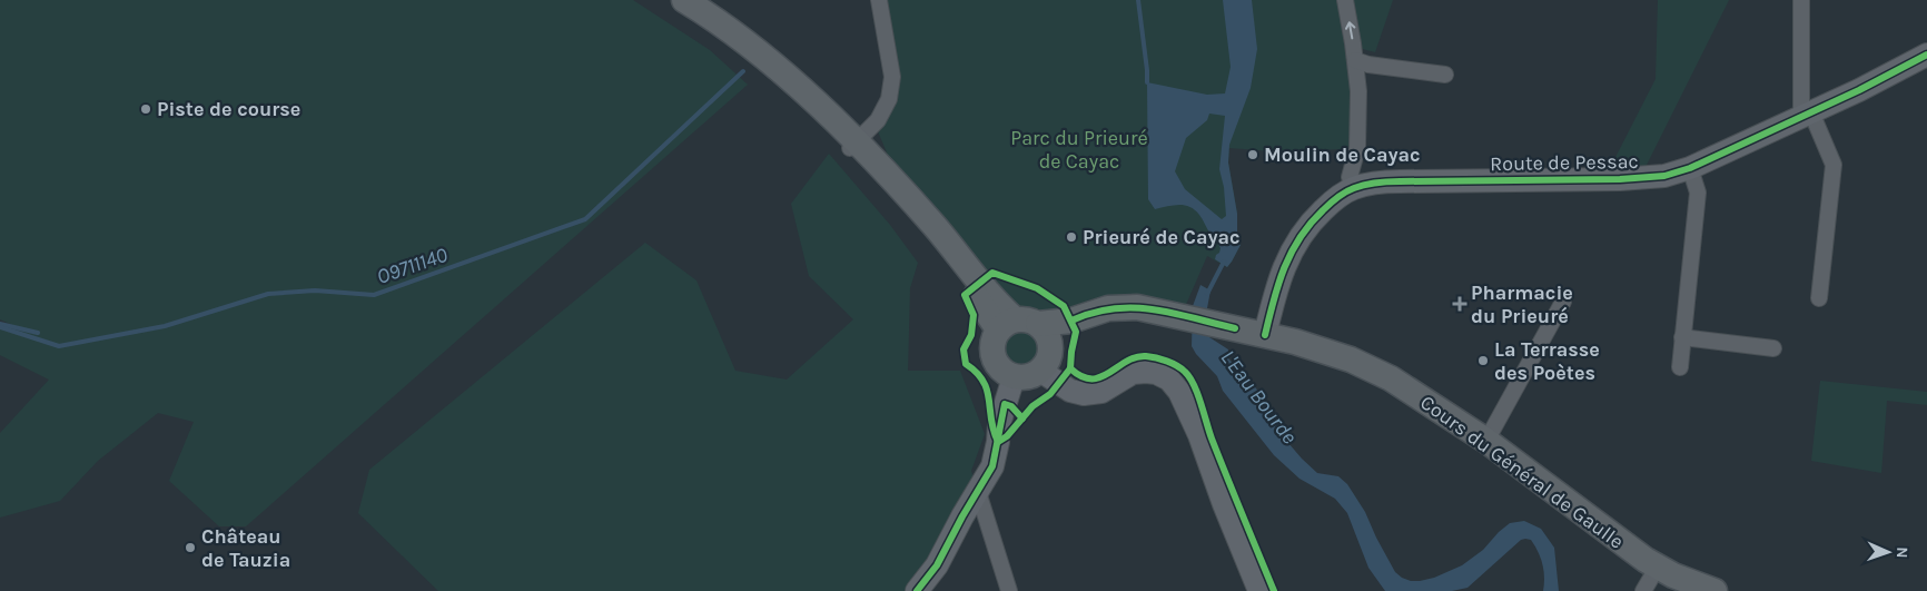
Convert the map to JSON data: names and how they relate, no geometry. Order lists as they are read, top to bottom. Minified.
{"streets":{"main road":["Cours du Général de Gaulle"],"street":["Route de Pessac"]},"crossings":[["Route de Pessac","Cours du Général de Gaulle"]],"water":["O9711140","L'Eau Bourde"],"parks":["Parc du Prieuré de Cayac"],"places":{"other":["Piste de course","Moulin de Cayac","Prieuré de Cayac","La Terrasse des Poètes","Château de Tauzia"],"health":["Pharmacie du Prieuré"]},"north":"right"}
